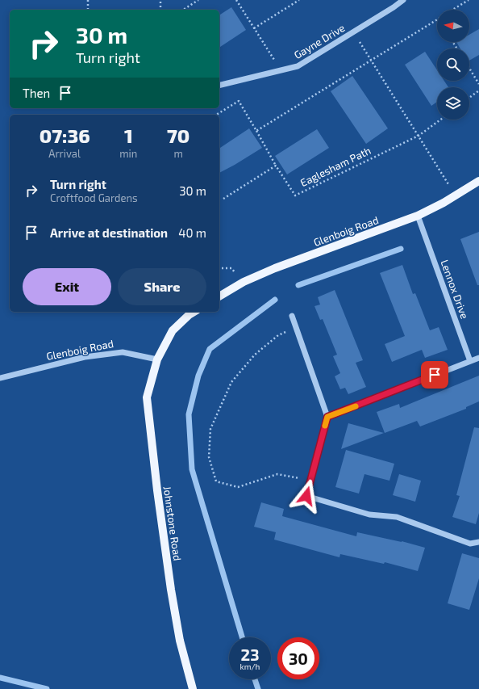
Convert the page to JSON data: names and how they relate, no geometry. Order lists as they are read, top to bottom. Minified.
{"streets":{"main road":["Glenboig Road","Johnstone Road"],"street":["Gayne Drive","Lennox Drive"],"path":["Eaglesham Path"]},"crossings":[["Glenboig Road","Lennox Drive"],["Glenboig Road","Johnstone Road"]],"north":"left","page":{"turn":["30 m","Turn right"],"then":"Then","eta":["07:36","Arrival","1","min","70","m"],"list":[{"name":"Turn right","note":"Croftfood Gardens","value":"30 m"},{"name":"Arrive at destination","value":"40 m"}],"buttons":["Exit","Share"],"speed":"23 km/h","limit":"30"}}
